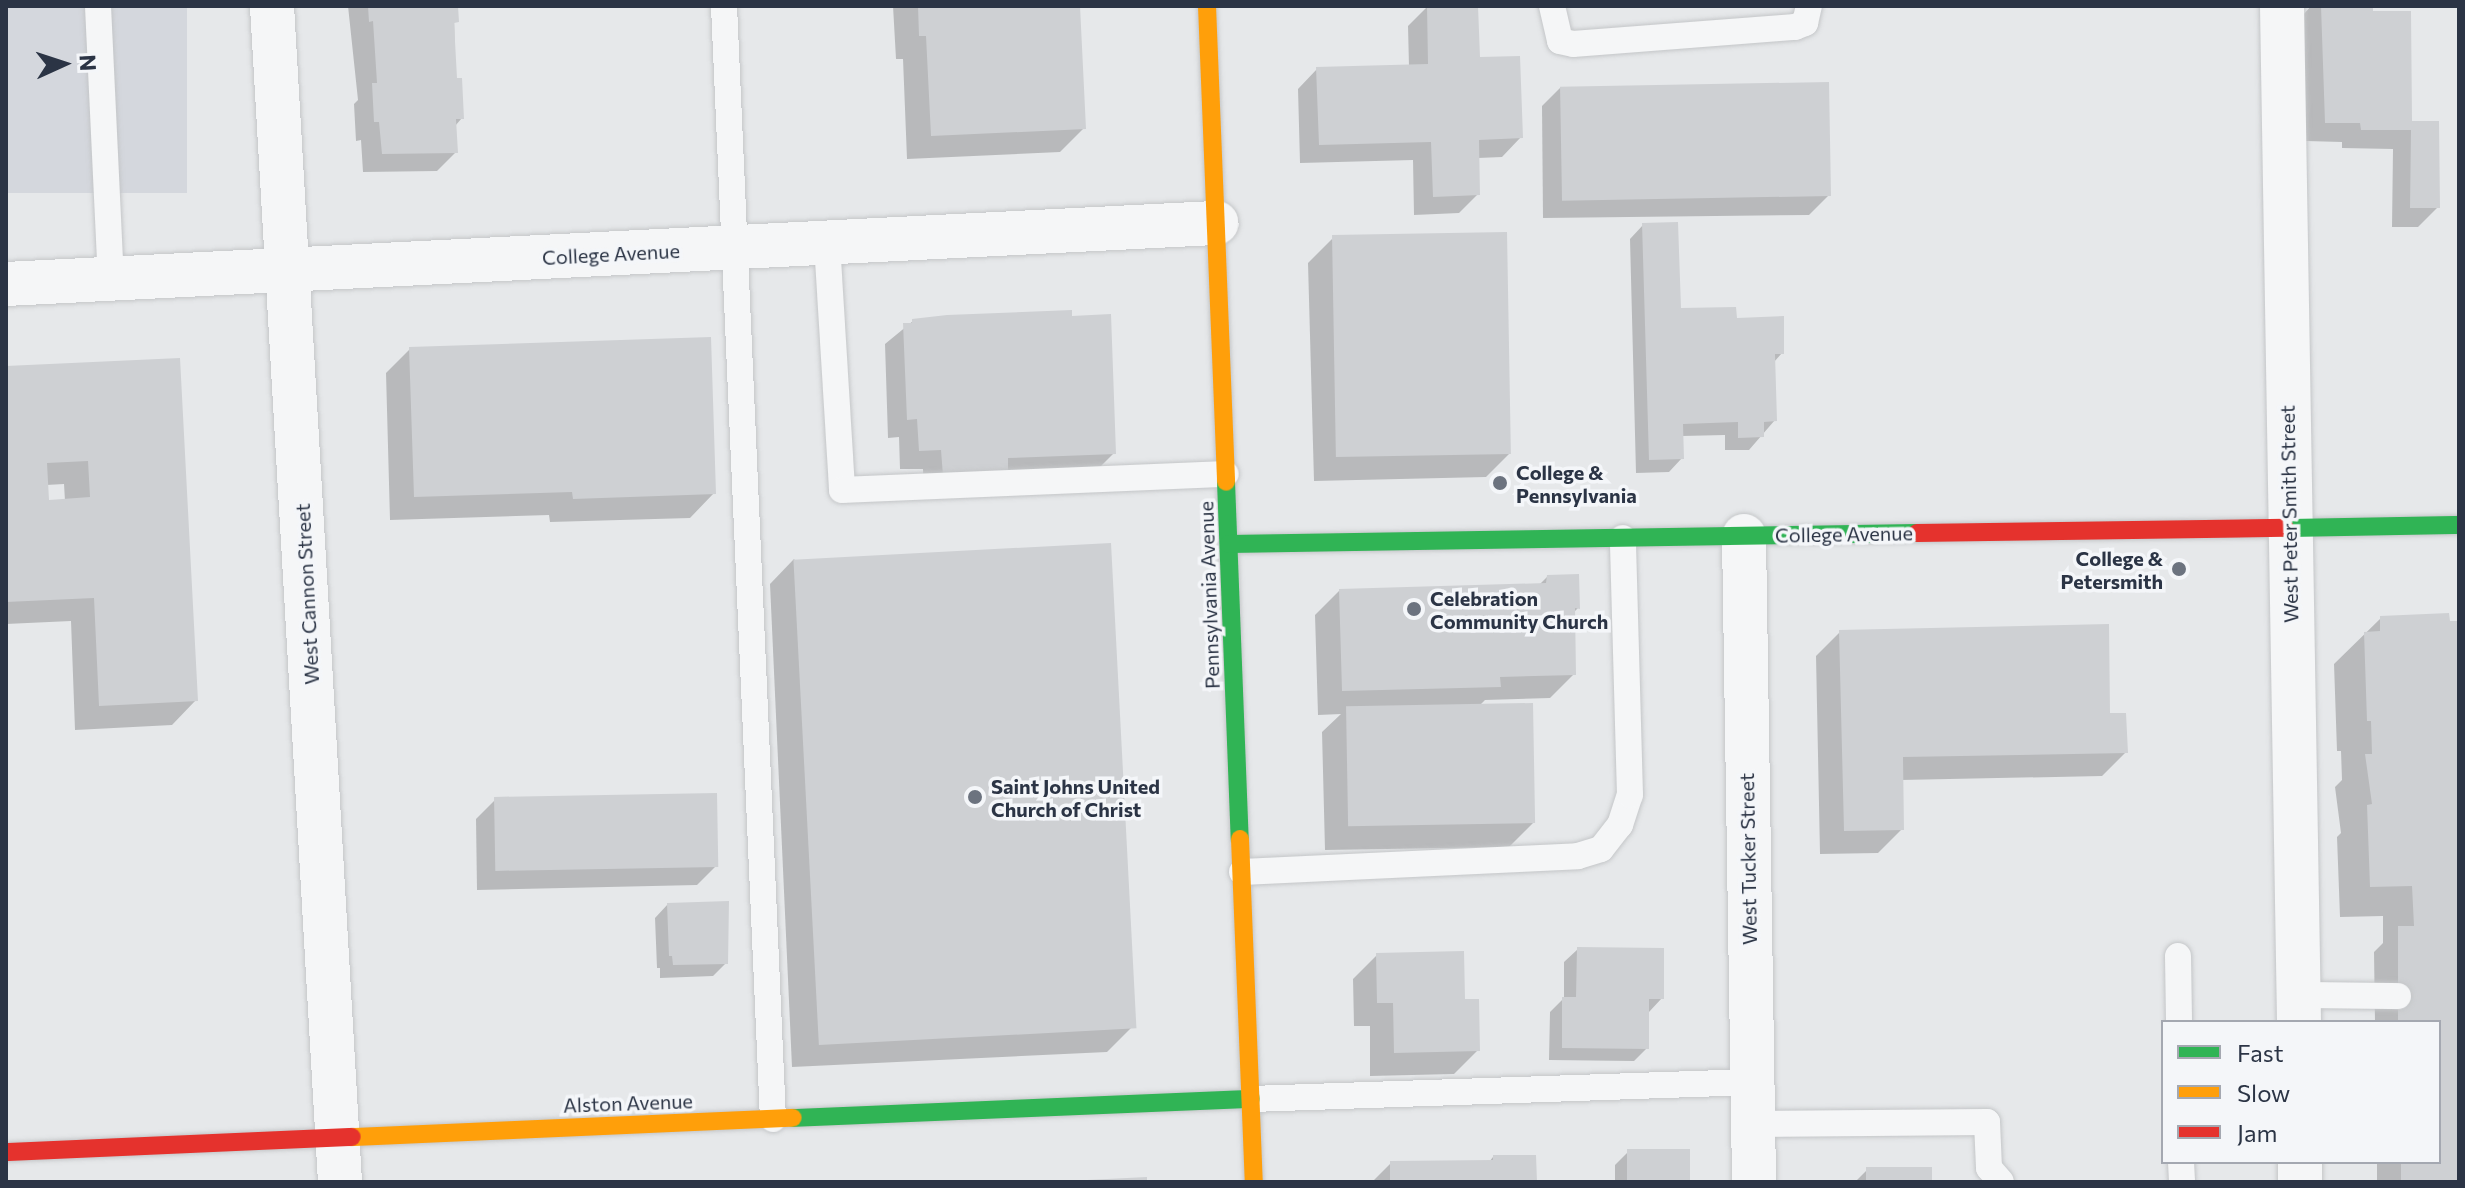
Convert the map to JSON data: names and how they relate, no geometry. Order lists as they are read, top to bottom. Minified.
{"streets":{"street":["College Avenue","West Peter Smith Street","West Cannon Street","Pennsylvania Avenue","West Tucker Street","Alston Avenue"]},"crossings":[["College Avenue","West Peter Smith Street"],["College Avenue","West Cannon Street"],["College Avenue","Pennsylvania Avenue"],["College Avenue","West Tucker Street"],["West Cannon Street","Alston Avenue"],["Pennsylvania Avenue","Alston Avenue"]],"places":["College & Pennsylvania","College & Petersmith","Celebration Community Church","Saint Johns United Church of Christ"],"legend":["Fast","Slow","Jam"],"north":"right"}
